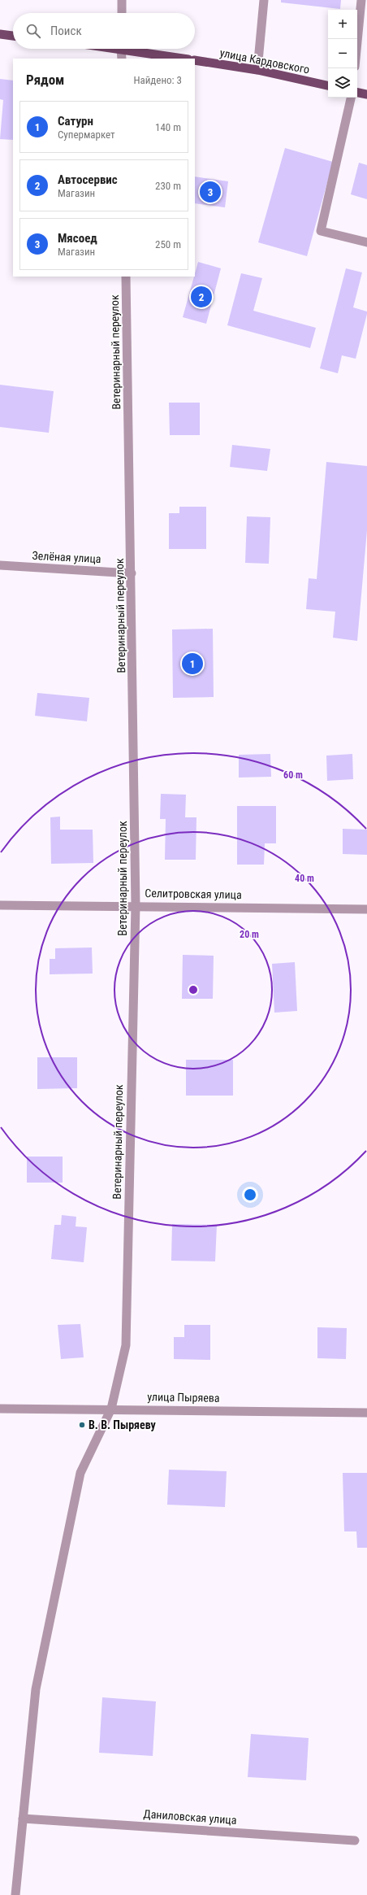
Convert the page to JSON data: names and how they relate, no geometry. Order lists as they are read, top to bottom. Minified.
{"streets":{"main road":["улица Кардовского"],"street":["Ветеринарный переулок","Зелёная улица","Селитровская улица","улица Пыряева","Даниловская улица"]},"crossings":[["Ветеринарный переулок","Зелёная улица"],["Ветеринарный переулок","Селитровская улица"],["Ветеринарный переулок","улица Пыряева"],["Ветеринарный переулок","Даниловская улица"]],"places":["В. В. Пыряеву"],"page":{"map_buttons":["+","−"],"search":"Поиск","heading":["Рядом","Найдено: 3"],"list":[{"mark":"1","name":"Сатурн","note":"Супермаркет","value":"140 m"},{"mark":"2","name":"Автосервис","note":"Магазин","value":"230 m"},{"mark":"3","name":"Мясоед","note":"Магазин","value":"250 m"}],"pins":["3","2","1"]},"rings":["60 m","40 m","20 m"]}
